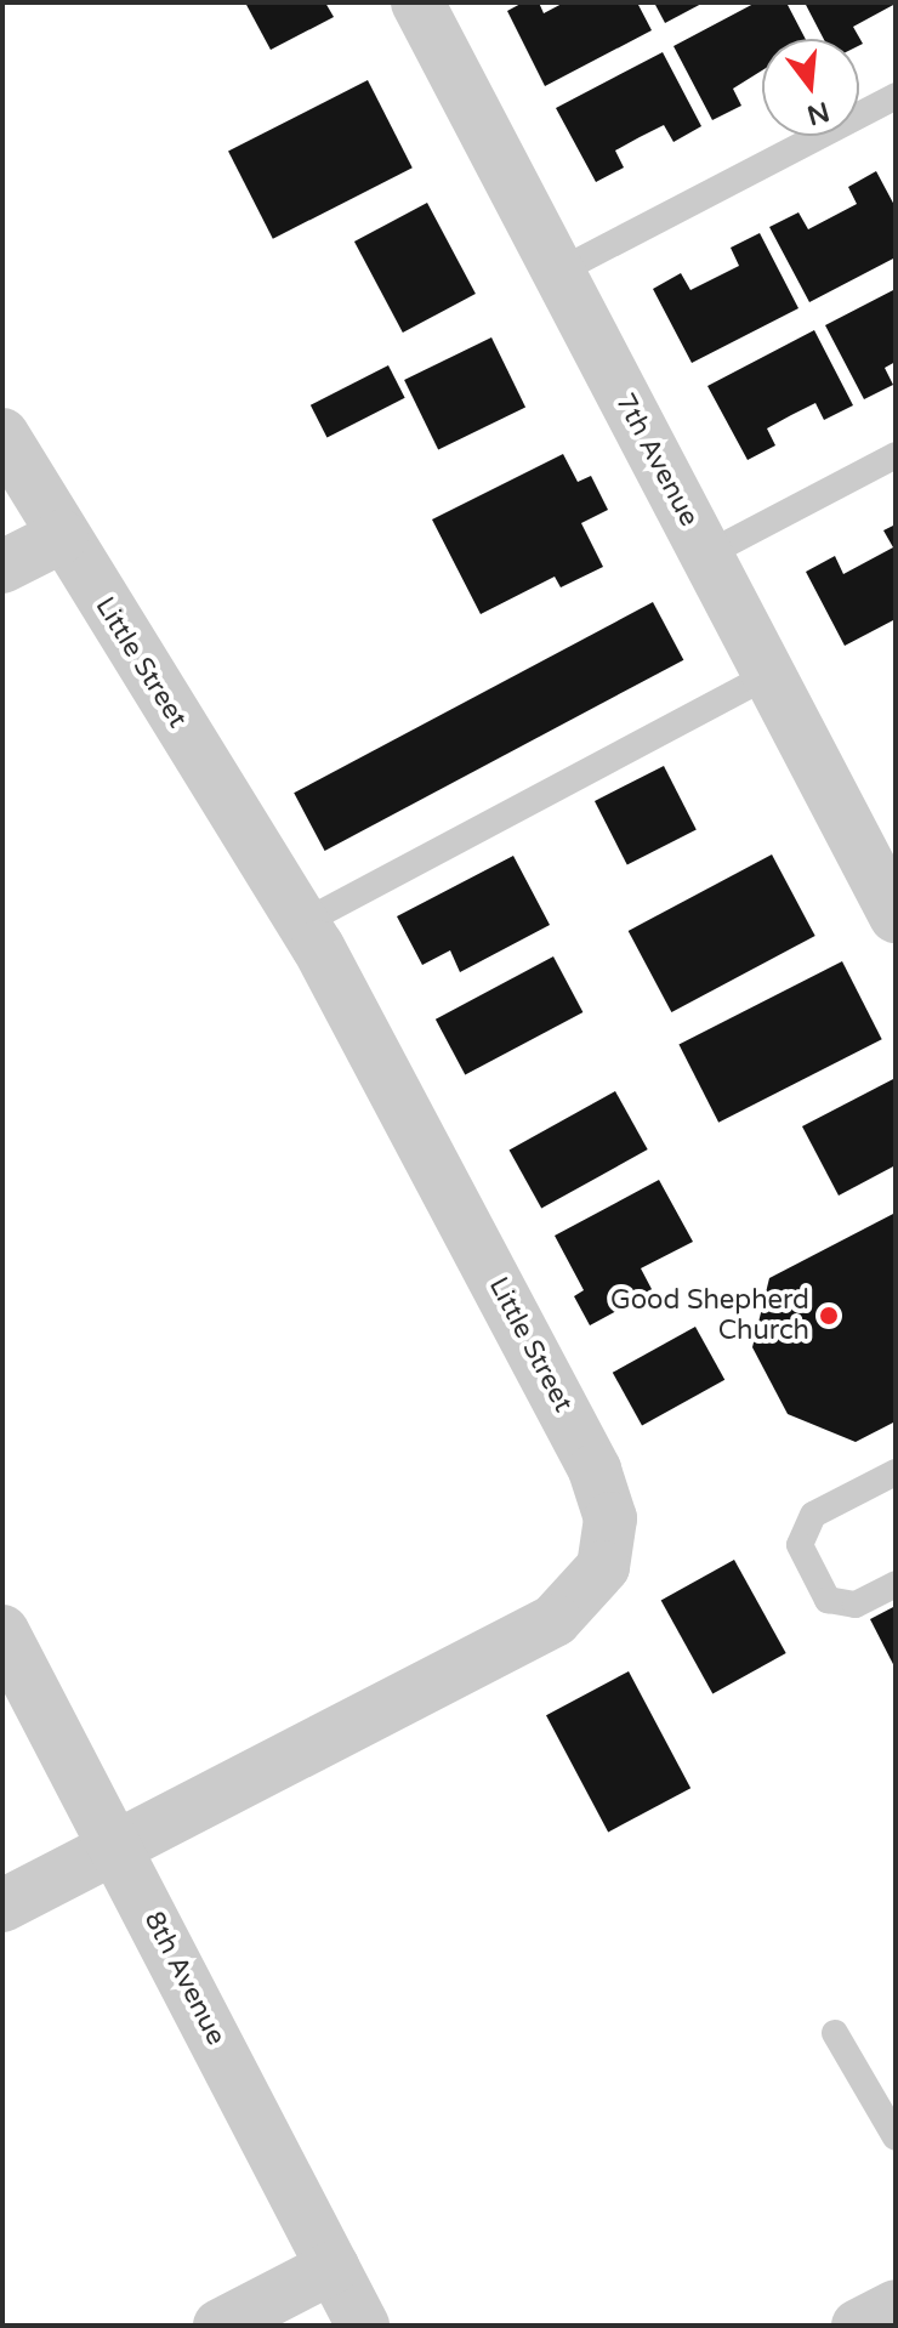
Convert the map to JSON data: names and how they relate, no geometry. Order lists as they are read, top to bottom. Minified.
{"streets":{"street":["7th Avenue","Little Street","8th Avenue"]},"crossings":[["Little Street","8th Avenue"]],"places":["Good Shepherd Church"],"north":"bottom"}
